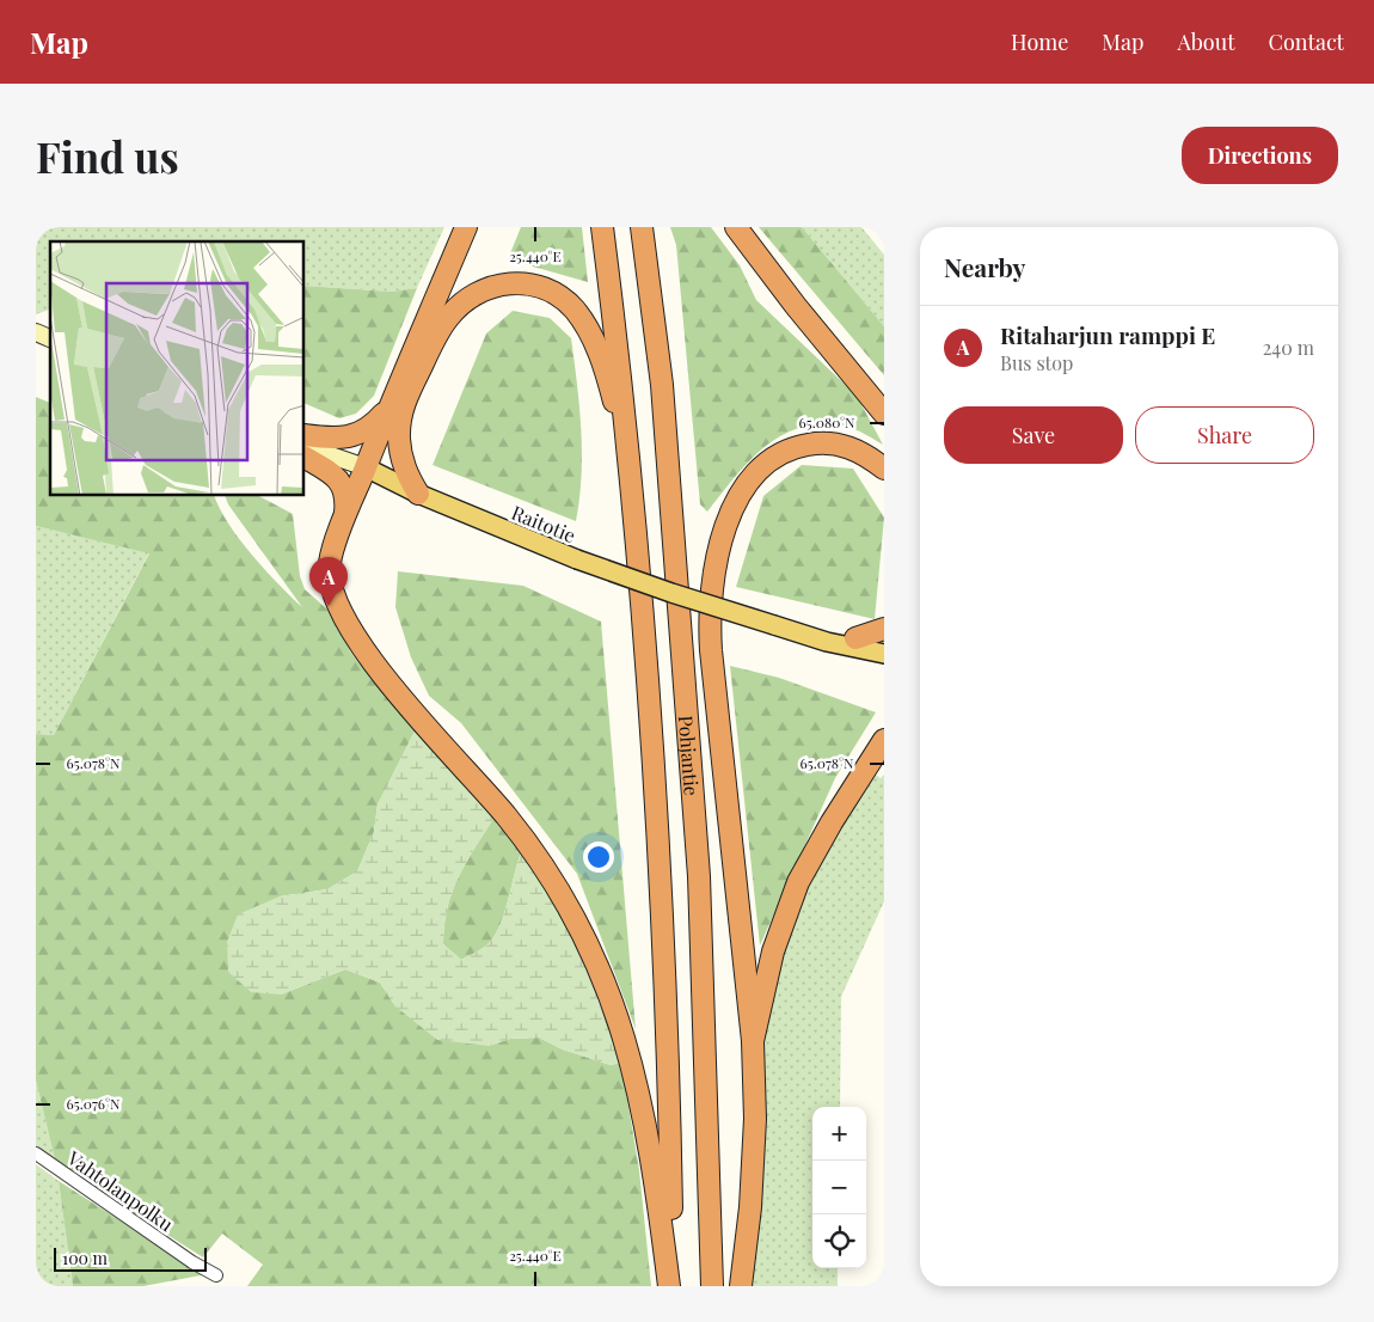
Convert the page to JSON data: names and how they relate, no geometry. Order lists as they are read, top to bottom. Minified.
{"streets":{"highway":["Pohjantie"],"main road":["Raitotie"],"street":["Vahtolanpolku"]},"scale_bar":"100 m","page":{"header":"Map","nav":["Home","Map","About","Contact"],"buttons":["Directions",["Save","Share"]],"title":"Find us","heading":"Nearby","list":[{"mark":"A","name":"Ritaharjun ramppi E","note":"Bus stop","value":"240 m"}],"pins":"A","map_buttons":["+","−"],"scale":"100 m"},"coordinates":["25.440°E","65.080°N","65.078°N","65.076°N"]}
